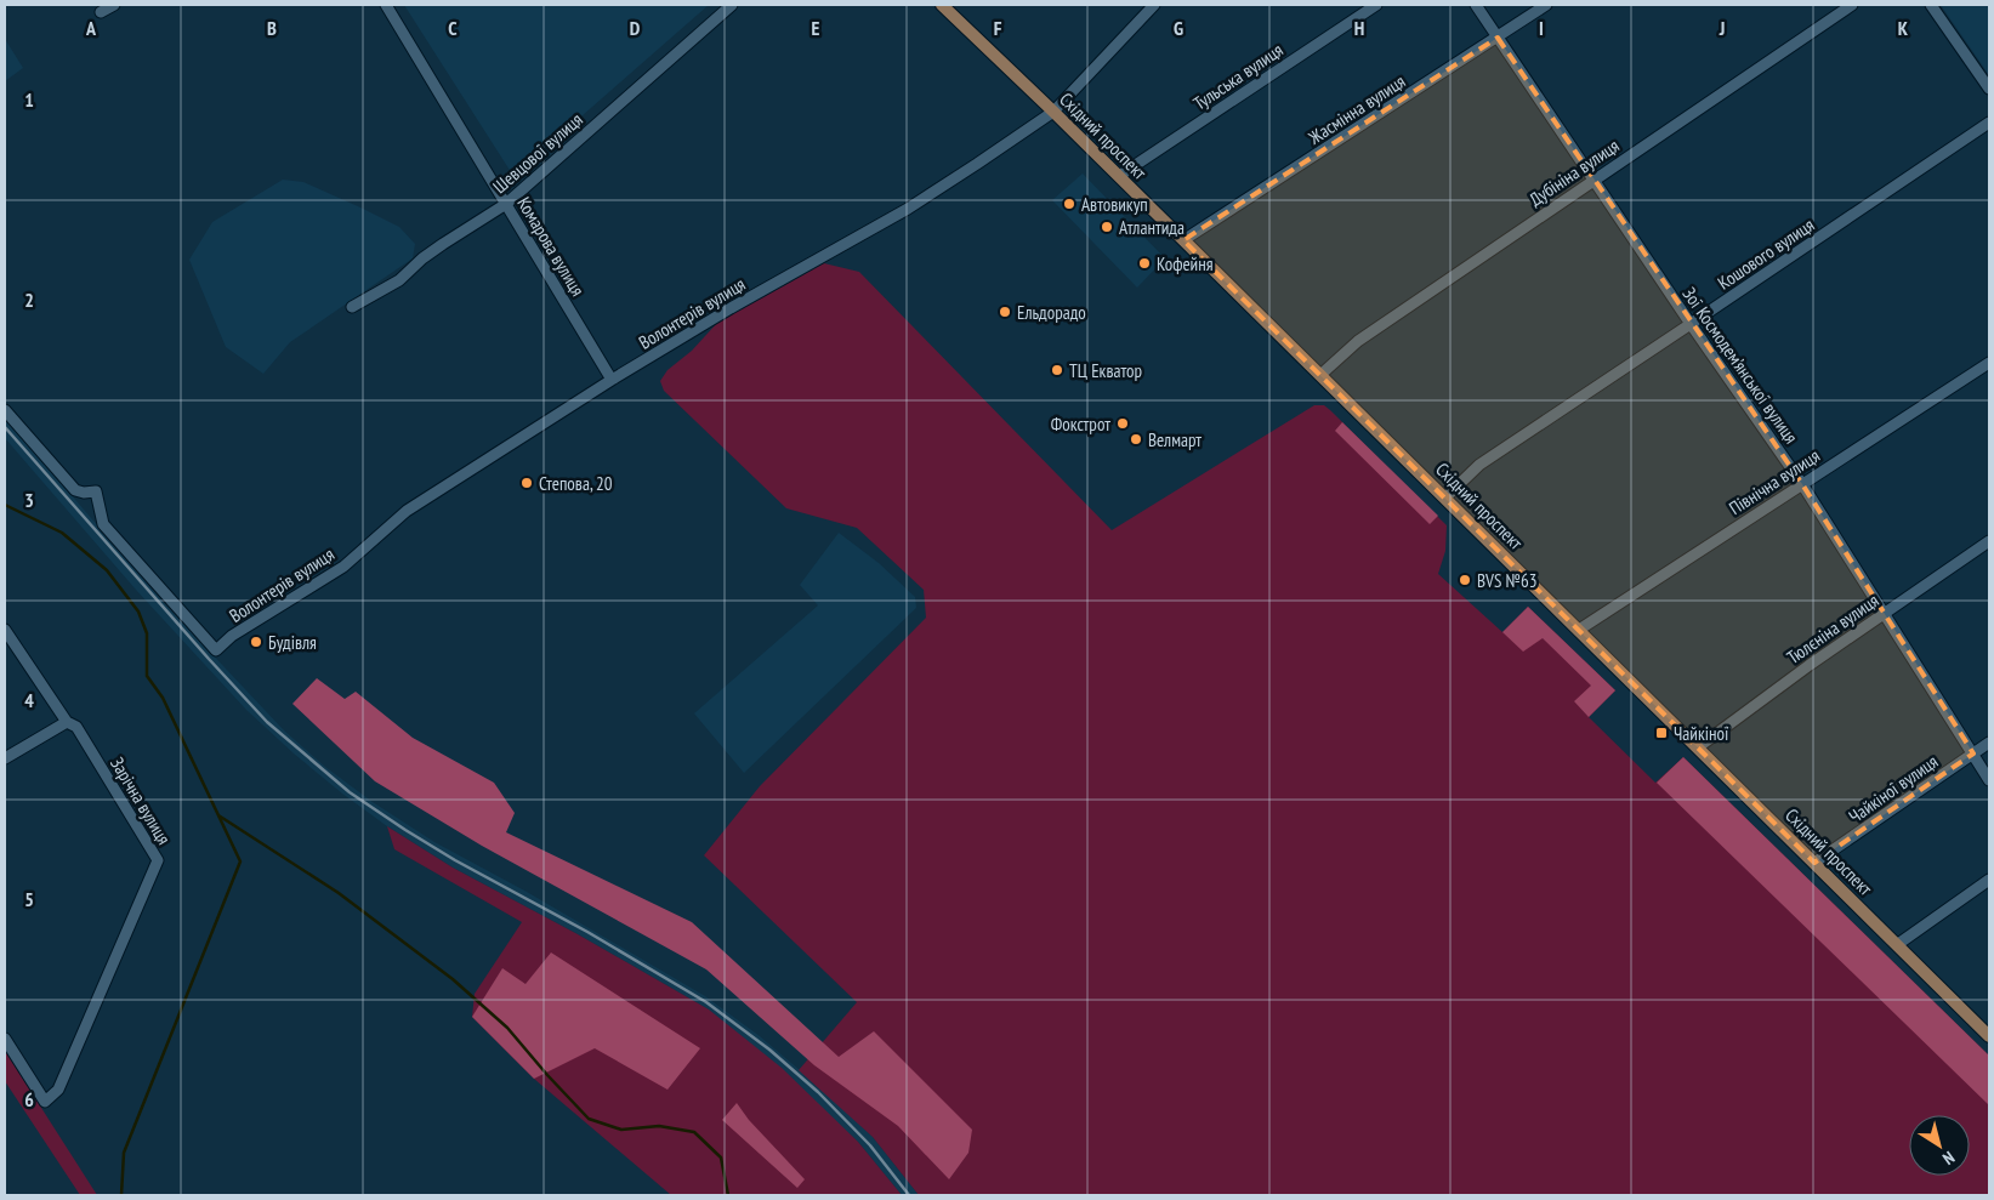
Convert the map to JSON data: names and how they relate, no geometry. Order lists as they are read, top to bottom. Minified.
{"streets":{"main road":["Східний проспект"],"street":["Тульська вулиця","Жасмінна вулиця","Шевцової вулиця","Дубініна вулиця","Комарова вулиця","Кошового вулиця","Волонтерів вулиця","Зої Космодем’янської вулиця","Північна вулиця","Тюлєніна вулиця","Чайкіної вулиця","Зарічна вулиця"]},"crossings":[["Тульська вулиця","Східний проспект"],["Жасмінна вулиця","Східний проспект"],["Жасмінна вулиця","Зої Космодем’янської вулиця"],["Східний проспект","Дубініна вулиця"],["Східний проспект","Кошового вулиця"],["Східний проспект","Волонтерів вулиця"],["Східний проспект","Північна вулиця"],["Східний проспект","Тюлєніна вулиця"],["Східний проспект","Чайкіної вулиця"],["Шевцової вулиця","Комарова вулиця"],["Дубініна вулиця","Зої Космодем’янської вулиця"],["Комарова вулиця","Волонтерів вулиця"],["Кошового вулиця","Зої Космодем’янської вулиця"],["Зої Космодем’янської вулиця","Північна вулиця"],["Зої Космодем’янської вулиця","Тюлєніна вулиця"],["Зої Космодем’янської вулиця","Чайкіної вулиця"]],"places":{"other":["Автовикуп","Атлантида","Кофейня","Ельдорадо","ТЦ Екватор","Фокстрот","Велмарт","Степова, 20","BVS №63","Будівля"],"transit":["Чайкіної"]},"north":"bottom right","grid":{"columns":["A","B","C","D","E","F","G","H","I","J","K"],"rows":["1","2","3","4","5","6"]}}
